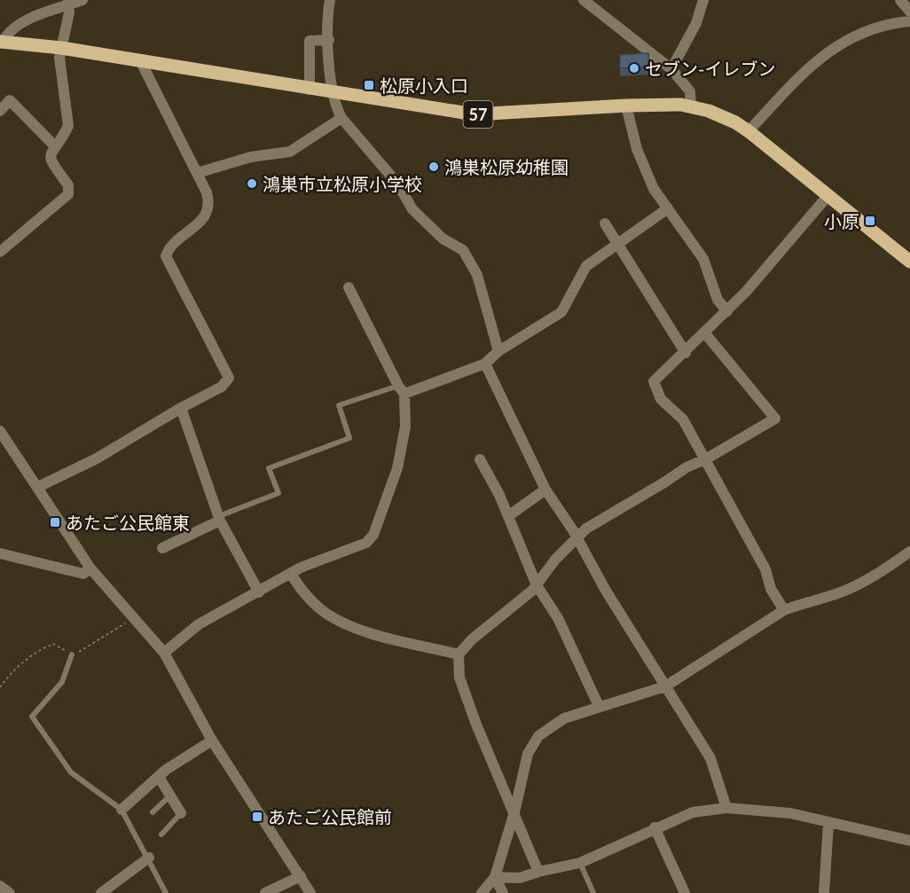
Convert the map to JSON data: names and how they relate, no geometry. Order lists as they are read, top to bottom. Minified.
{"streets":{"main road":["57"]},"places":{"other":["セブン-イレブン","鴻巣松原幼稚園","鴻巣市立松原小学校"],"transit":["松原小入口","小原","あたご公民館東","あたご公民館前"]}}
